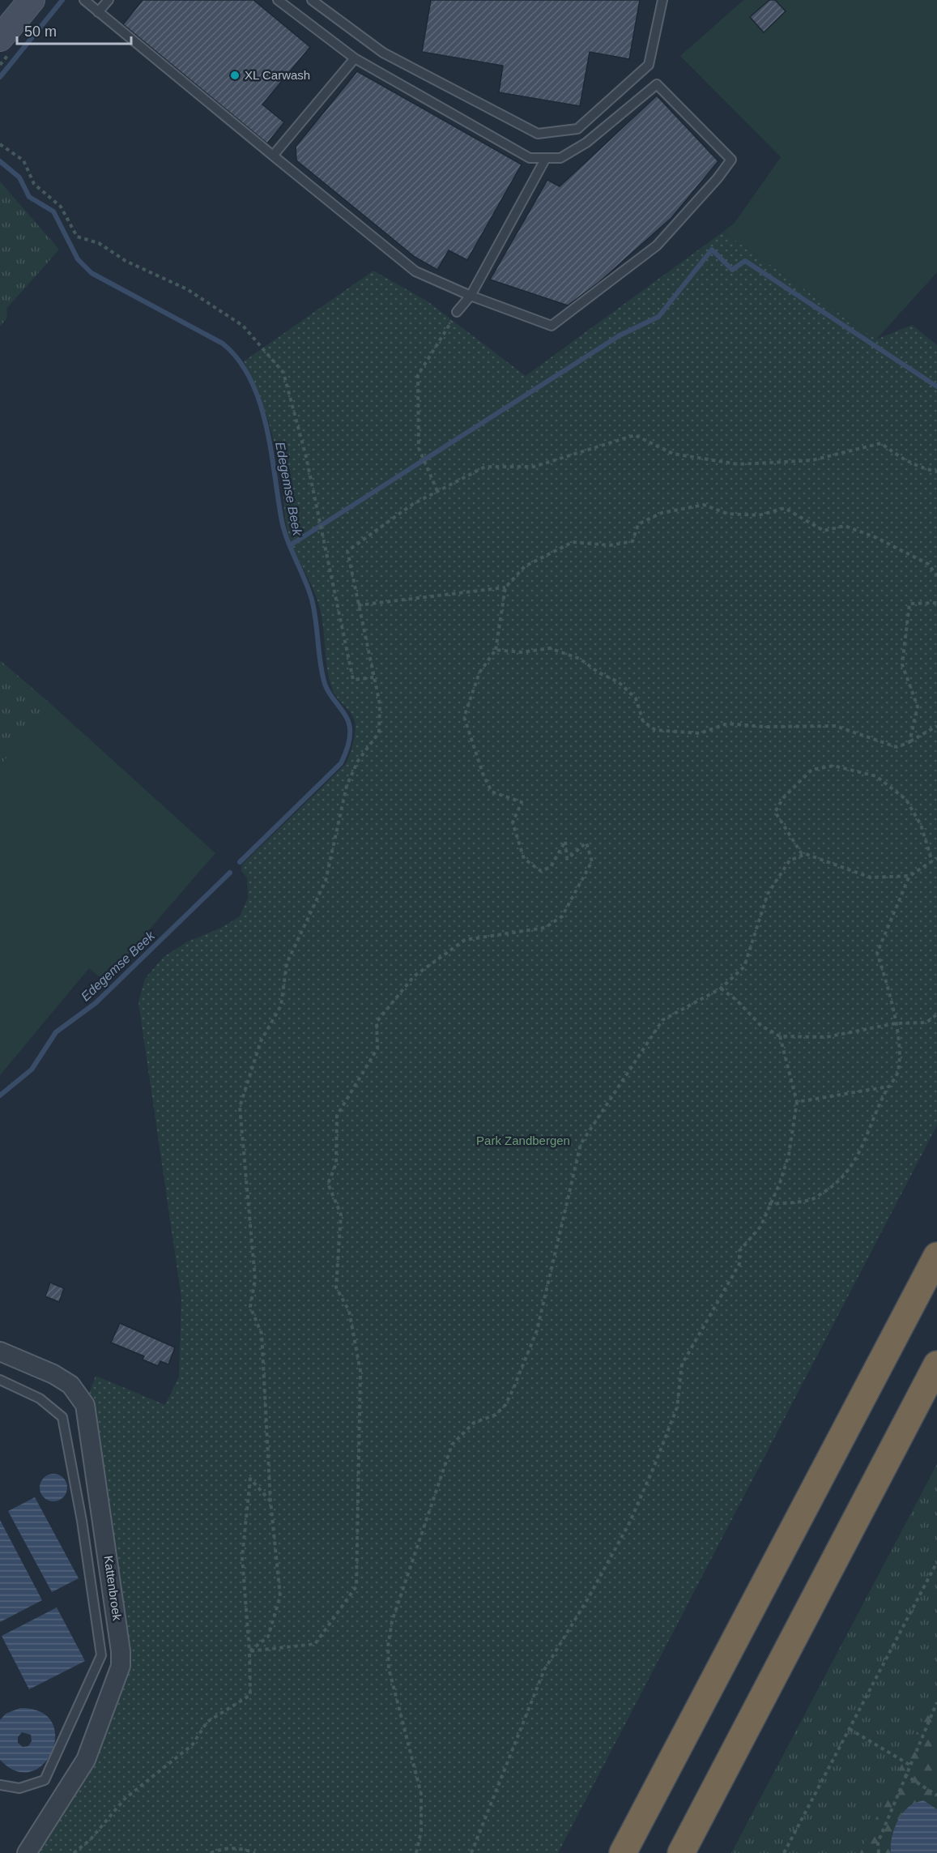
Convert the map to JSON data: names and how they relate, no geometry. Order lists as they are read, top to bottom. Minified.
{"streets":{"street":["Kattenbroek"]},"water":["Edegemse Beek"],"parks":["Park Zandbergen"],"places":["XL Carwash"],"scale_bar":"50 m"}
